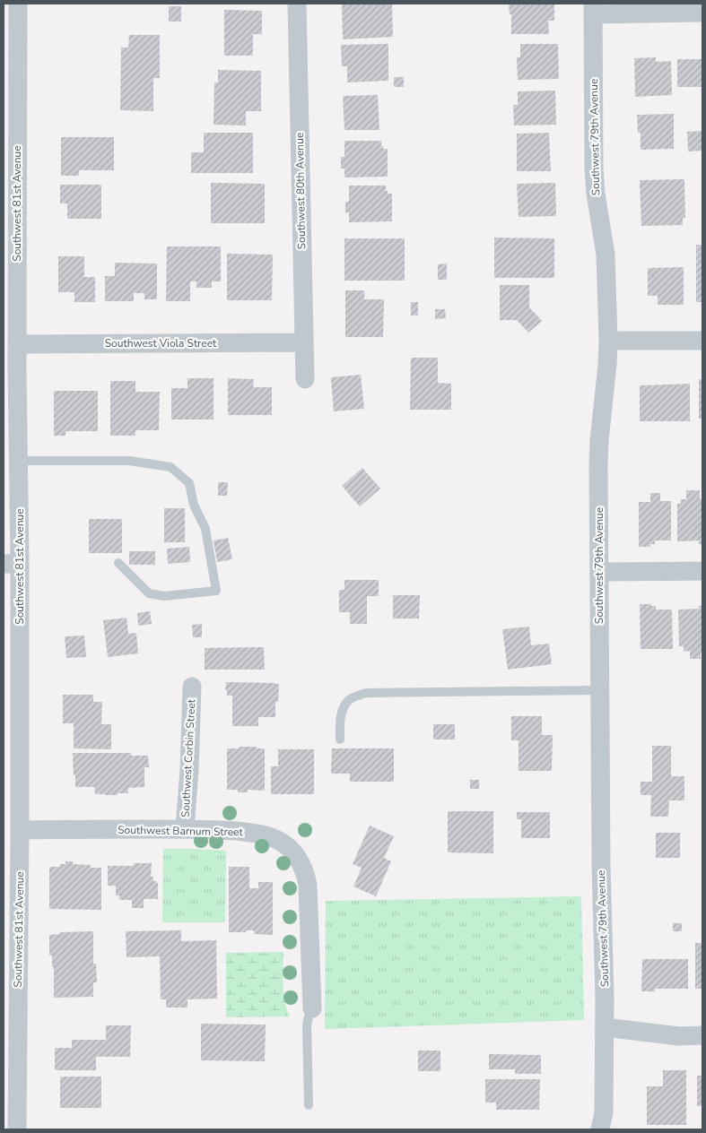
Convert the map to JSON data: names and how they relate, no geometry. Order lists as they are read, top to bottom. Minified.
{"streets":{"street":["Southwest 79th Avenue","Southwest 80th Avenue","Southwest 81st Avenue","Southwest Viola Street","Southwest Corbin Street","Southwest Barnum Street"]},"crossings":[["Southwest 80th Avenue","Southwest Viola Street"],["Southwest 81st Avenue","Southwest Viola Street"],["Southwest 81st Avenue","Southwest Barnum Street"],["Southwest Corbin Street","Southwest Barnum Street"]]}
